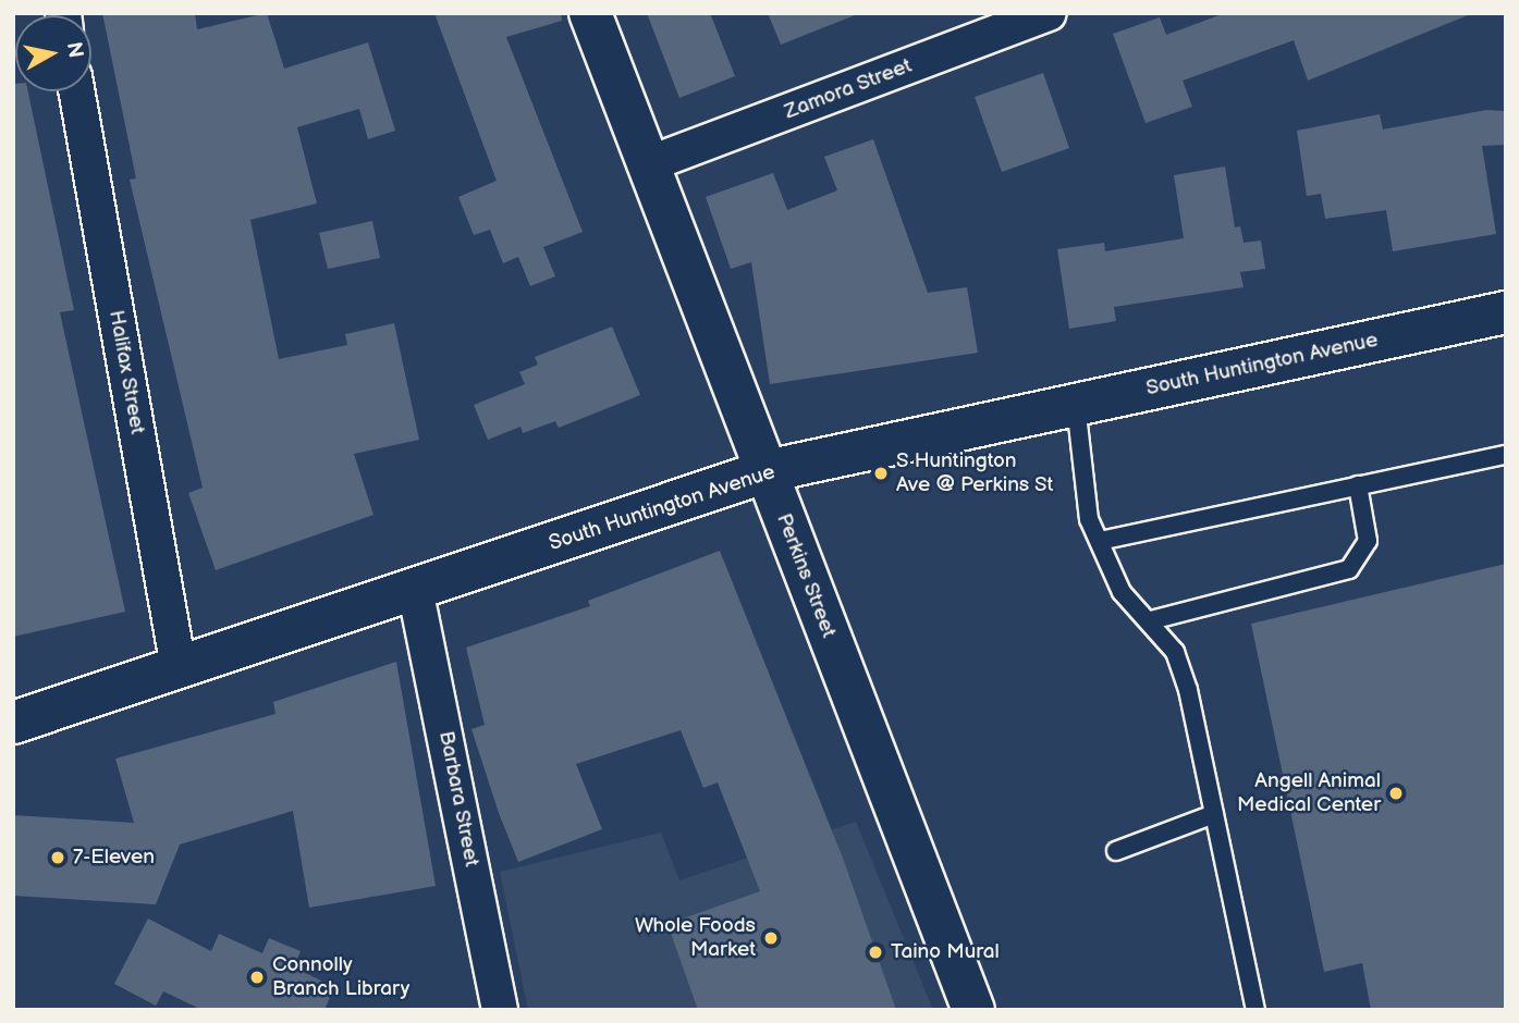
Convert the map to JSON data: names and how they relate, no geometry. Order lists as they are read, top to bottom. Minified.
{"streets":{"main road":["South Huntington Avenue","Perkins Street"],"street":["Zamora Street","Halifax Street","Barbara Street"]},"crossings":[["Zamora Street","Perkins Street"],["South Huntington Avenue","Halifax Street"],["South Huntington Avenue","Perkins Street"],["South Huntington Avenue","Barbara Street"]],"places":["S Huntington Ave @ Perkins St","Angell Animal Medical Center","7-Eleven","Whole Foods Market","Taino Mural","Connolly Branch Library"],"north":"right"}
